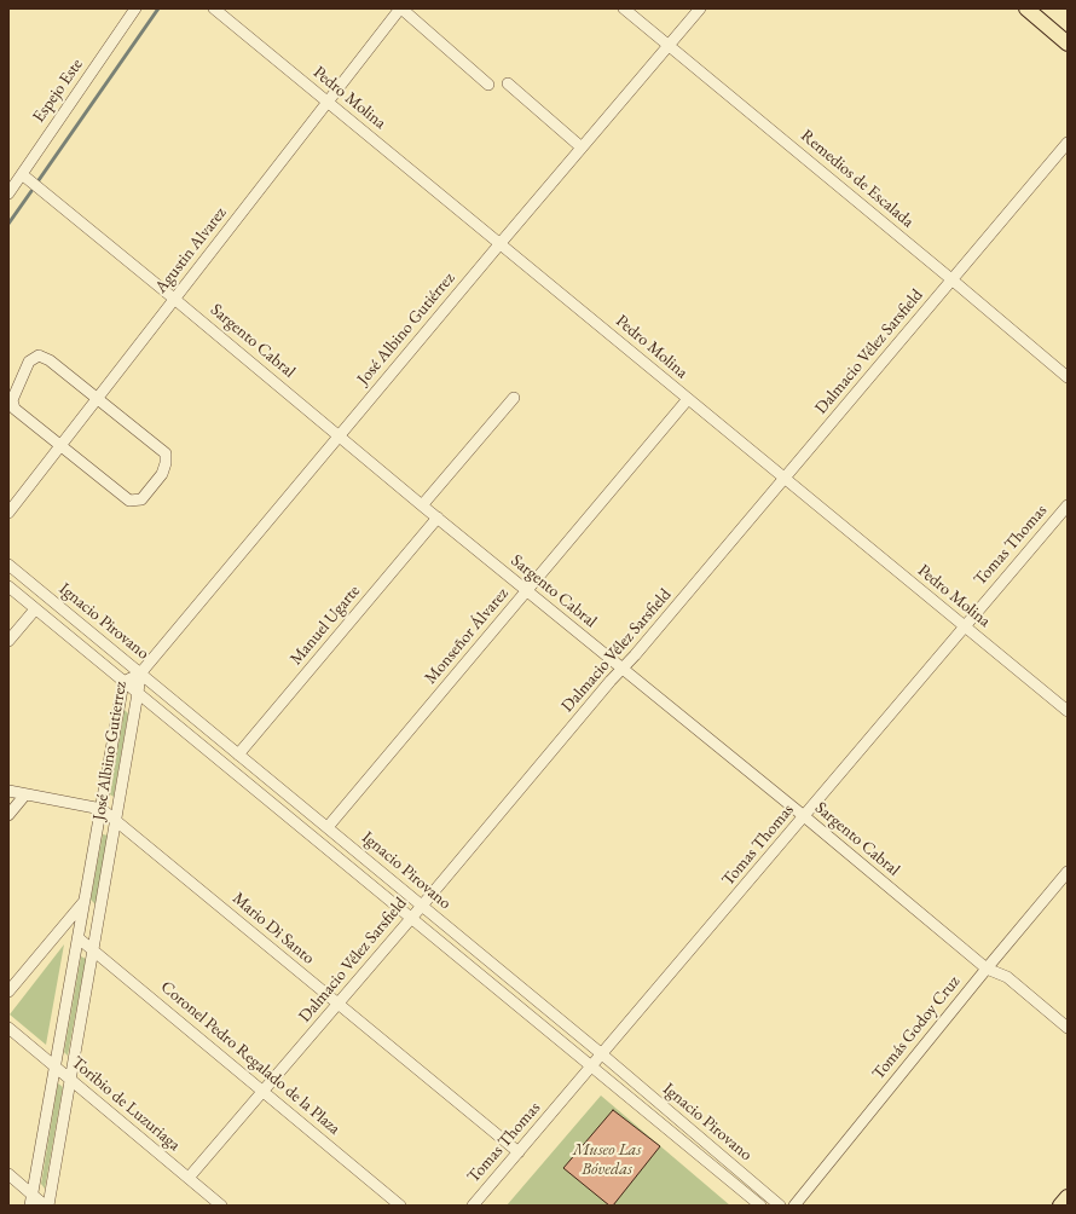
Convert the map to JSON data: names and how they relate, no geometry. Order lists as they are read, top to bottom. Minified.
{"streets":{"street":["Espejo Este","Pedro Molina","Remedios de Escalada","Agustin Alvarez","José Albino Gutiérrez","Sargento Cabral","Dalmacio Vélez Sarsfield","Tomas Thomas","Ignacio Pirovano","Manuel Ugarte","Monseñor Álvarez","José Albino Gutierrez","Mario Di Santo","Tomás Godoy Cruz","Coronel Pedro Regalado de la Plaza","Toribio de Luzuriaga"]},"crossings":[["Espejo Este","Sargento Cabral"],["Pedro Molina","Agustin Alvarez"],["Pedro Molina","José Albino Gutiérrez"],["Pedro Molina","Dalmacio Vélez Sarsfield"],["Pedro Molina","Tomas Thomas"],["Pedro Molina","Monseñor Álvarez"],["Remedios de Escalada","José Albino Gutiérrez"],["Remedios de Escalada","Dalmacio Vélez Sarsfield"],["Agustin Alvarez","Sargento Cabral"],["José Albino Gutiérrez","Sargento Cabral"],["José Albino Gutiérrez","Ignacio Pirovano"],["José Albino Gutiérrez","José Albino Gutierrez"],["Sargento Cabral","Dalmacio Vélez Sarsfield"],["Sargento Cabral","Tomas Thomas"],["Sargento Cabral","Manuel Ugarte"],["Sargento Cabral","Monseñor Álvarez"],["Sargento Cabral","Tomás Godoy Cruz"],["Dalmacio Vélez Sarsfield","Ignacio Pirovano"],["Dalmacio Vélez Sarsfield","Mario Di Santo"],["Dalmacio Vélez Sarsfield","Coronel Pedro Regalado de la Plaza"],["Dalmacio Vélez Sarsfield","Toribio de Luzuriaga"],["Tomas Thomas","Ignacio Pirovano"],["Tomas Thomas","Mario Di Santo"],["Ignacio Pirovano","Manuel Ugarte"],["Ignacio Pirovano","Monseñor Álvarez"],["Ignacio Pirovano","José Albino Gutierrez"],["José Albino Gutierrez","Mario Di Santo"],["José Albino Gutierrez","Coronel Pedro Regalado de la Plaza"],["José Albino Gutierrez","Toribio de Luzuriaga"]],"parks":["Museo Las Bóvedas"]}
